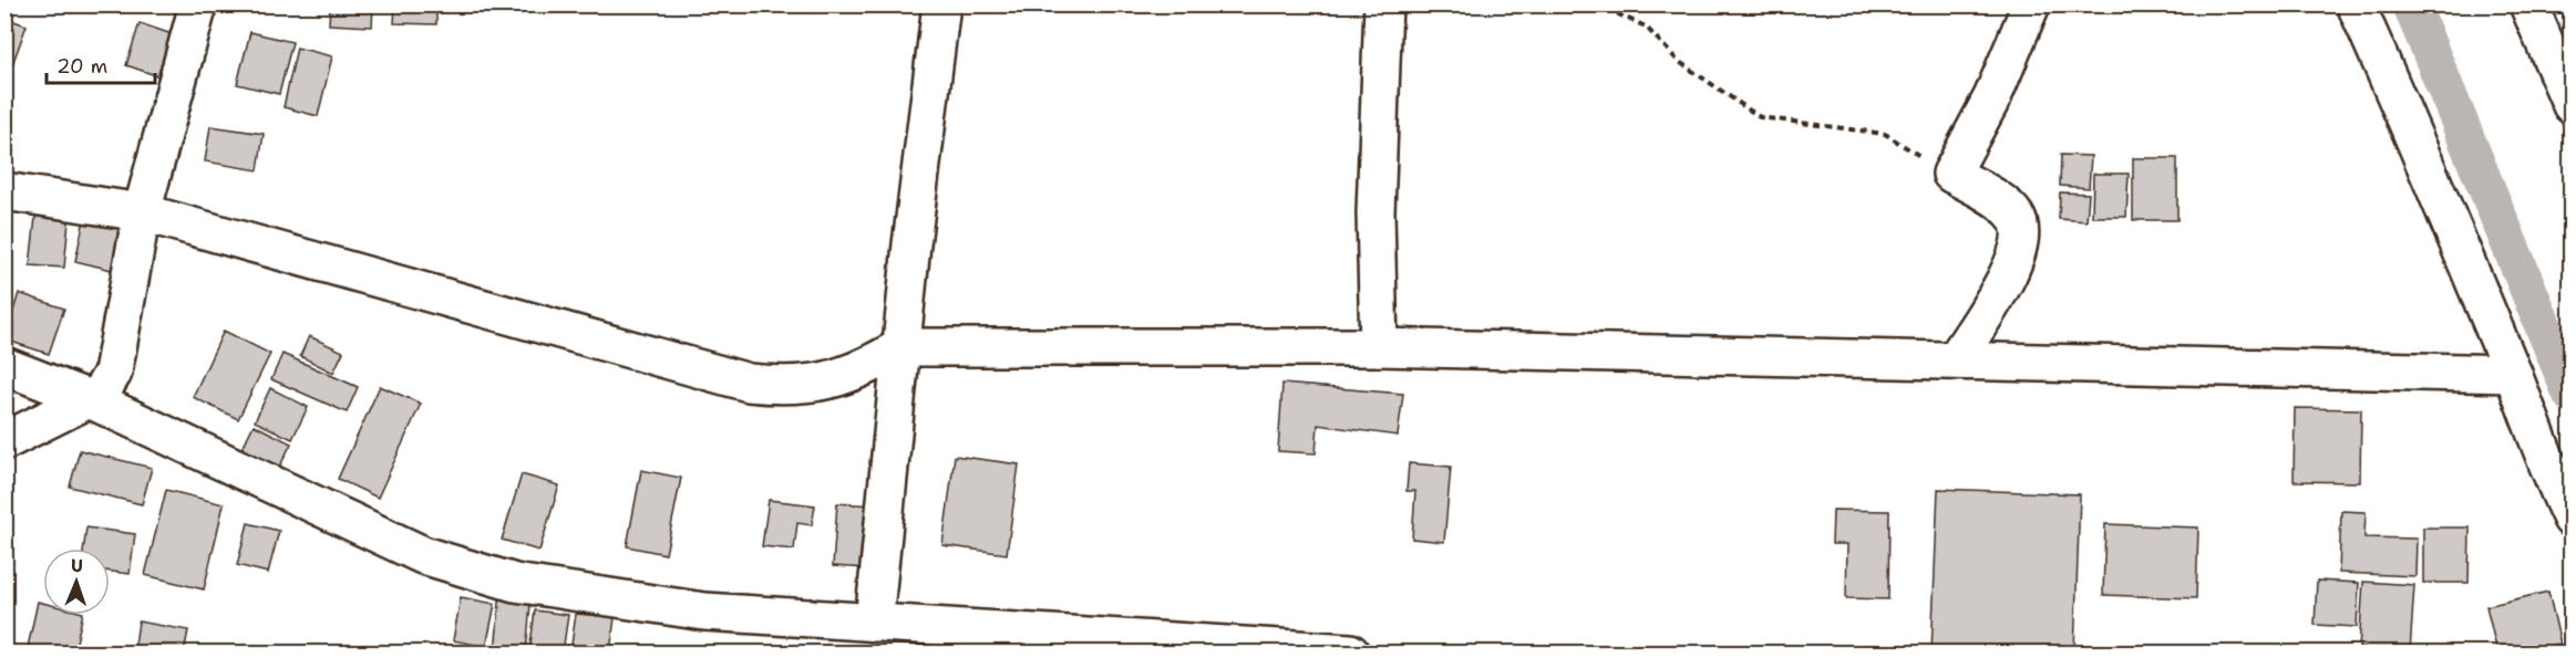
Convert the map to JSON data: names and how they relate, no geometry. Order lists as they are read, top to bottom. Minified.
{"scale_bar":"20 m","north":"top"}
